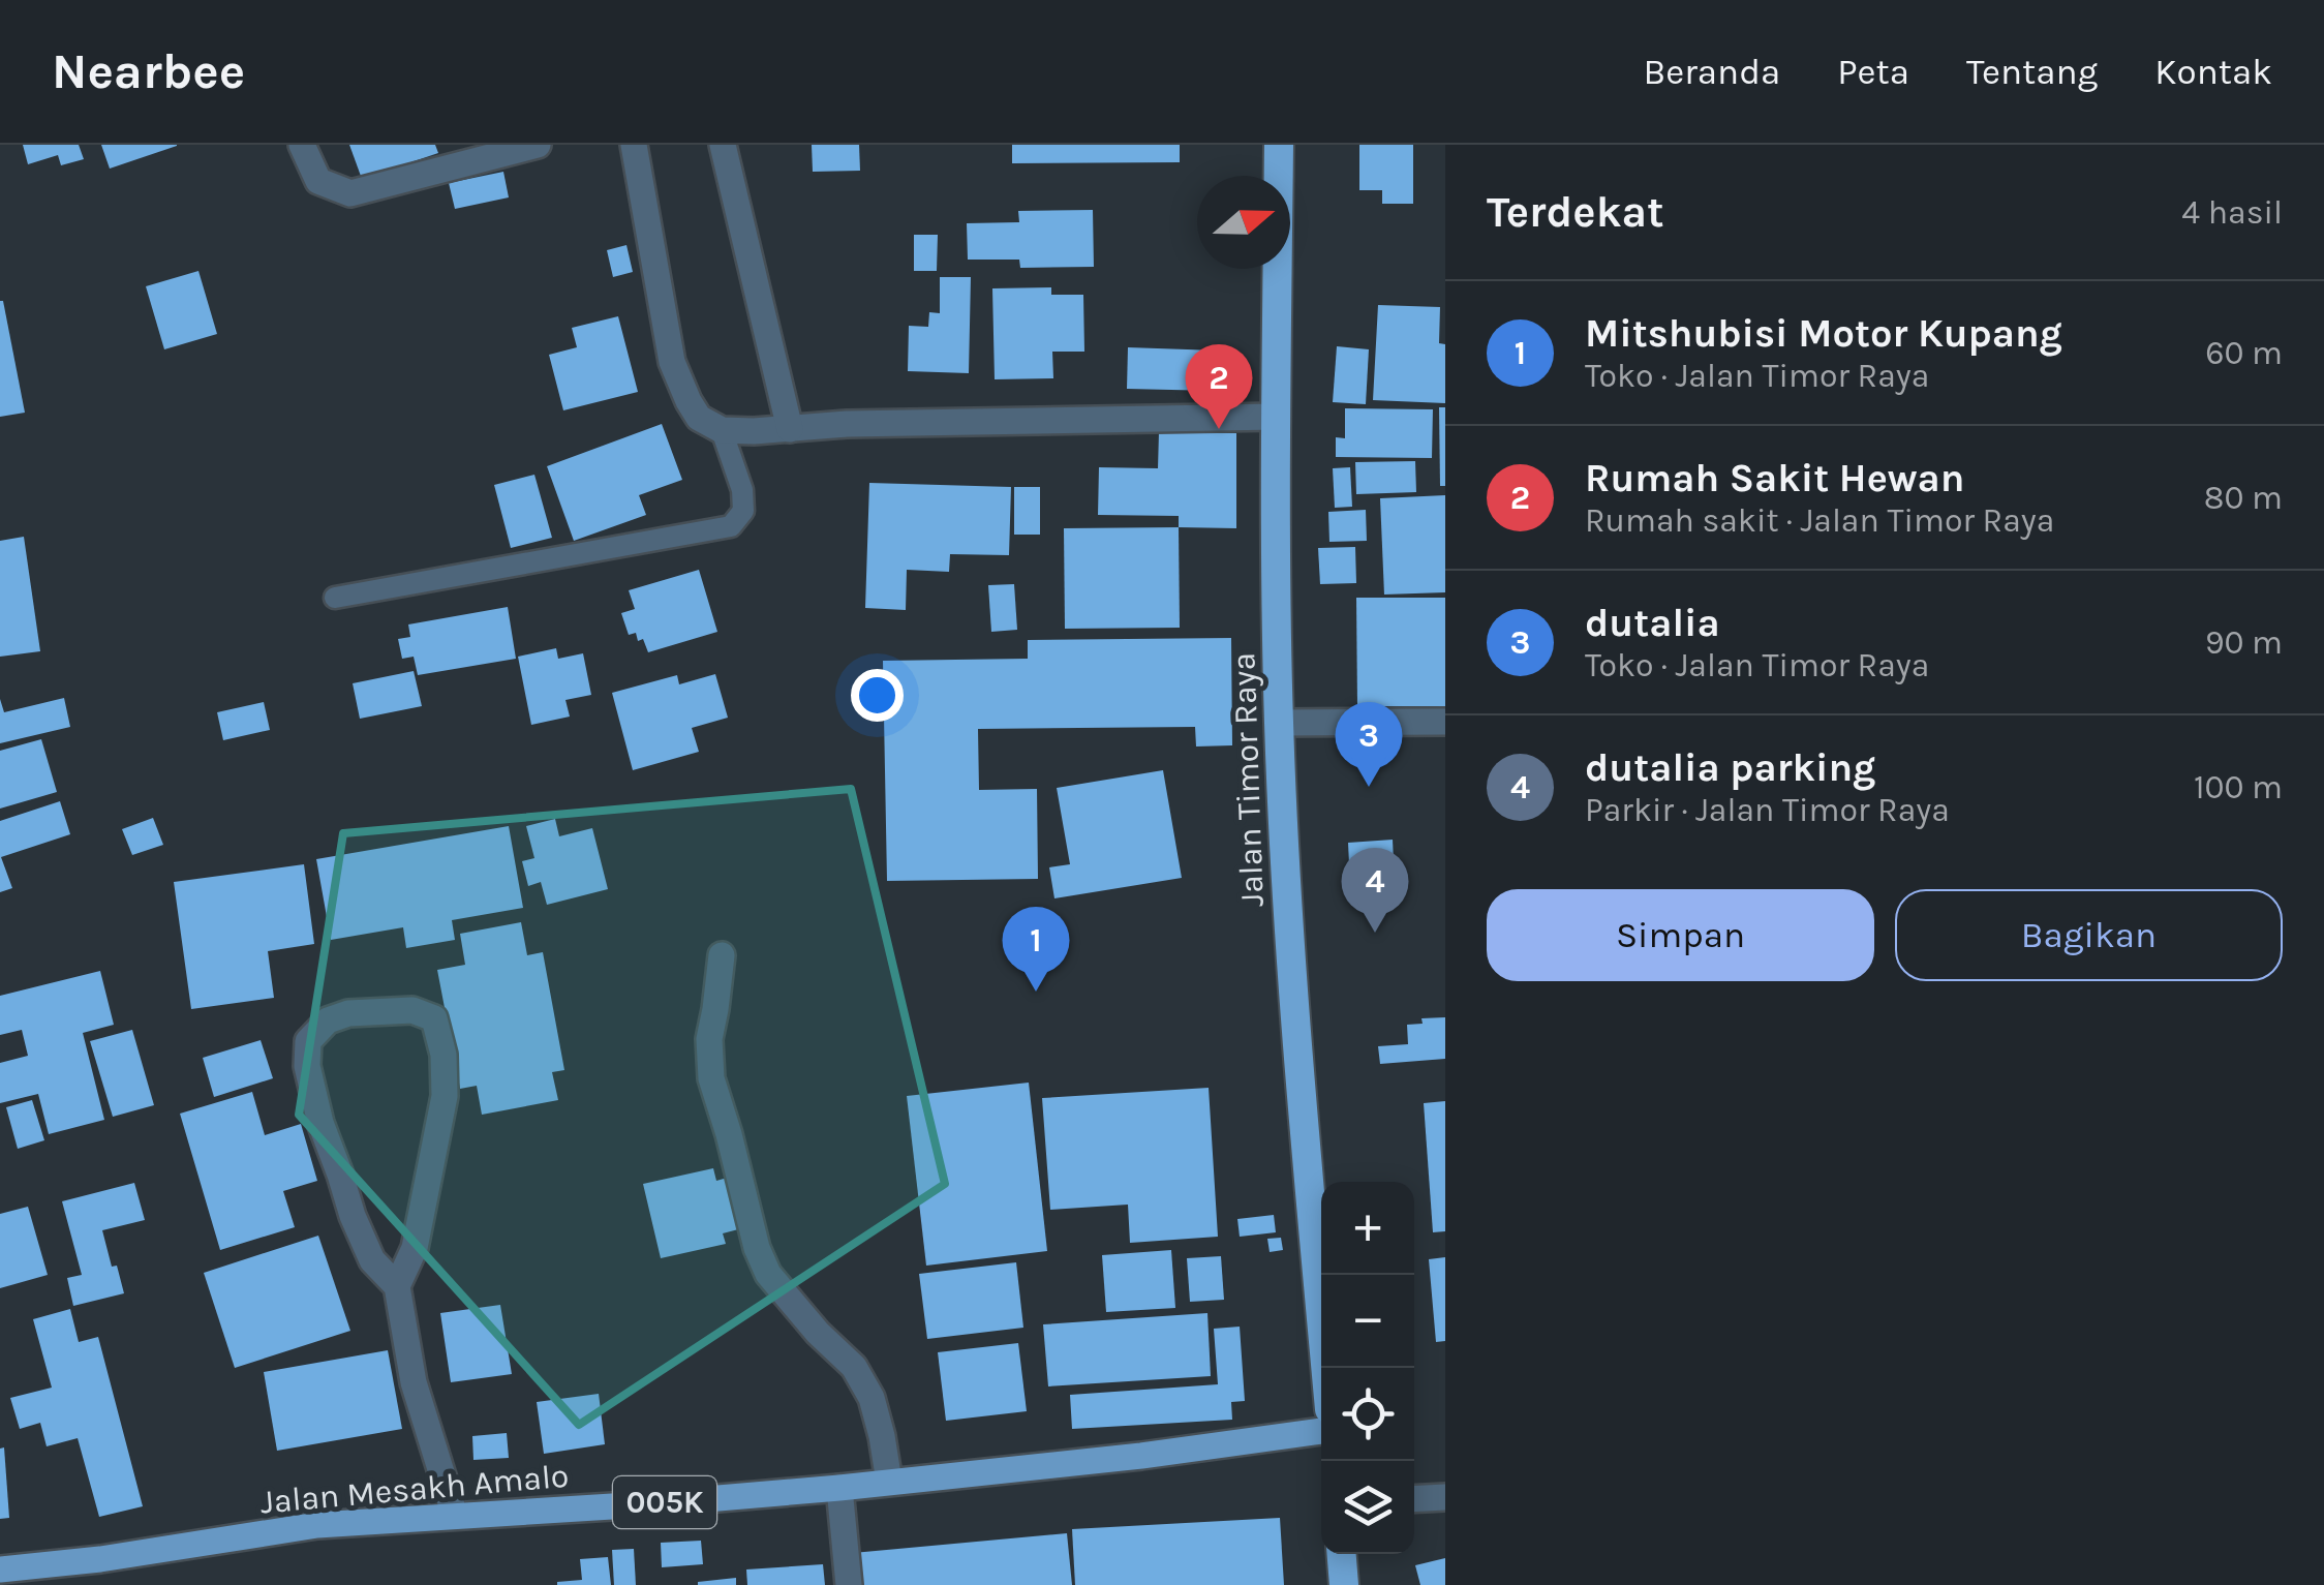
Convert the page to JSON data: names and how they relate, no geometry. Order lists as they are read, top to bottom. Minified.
{"streets":{"highway":["Jalan Timor Raya"],"main road":["Jalan Mesakh Amalo","005K"]},"north":"right","page":{"header":"Nearbee","nav":["Beranda","Peta","Tentang","Kontak"],"heading":["Terdekat","4 hasil"],"list":[{"mark":"1","name":"Mitshubisi Motor Kupang","note":"Toko · Jalan Timor Raya","value":"60 m"},{"mark":"2","name":"Rumah Sakit Hewan","note":"Rumah sakit · Jalan Timor Raya","value":"80 m"},{"mark":"3","name":"dutalia","note":"Toko · Jalan Timor Raya","value":"90 m"},{"mark":"4","name":"dutalia parking","note":"Parkir · Jalan Timor Raya","value":"100 m"}],"pins":["2","3","4","1"],"buttons":["Simpan","Bagikan"],"map_buttons":["+","−"]}}
